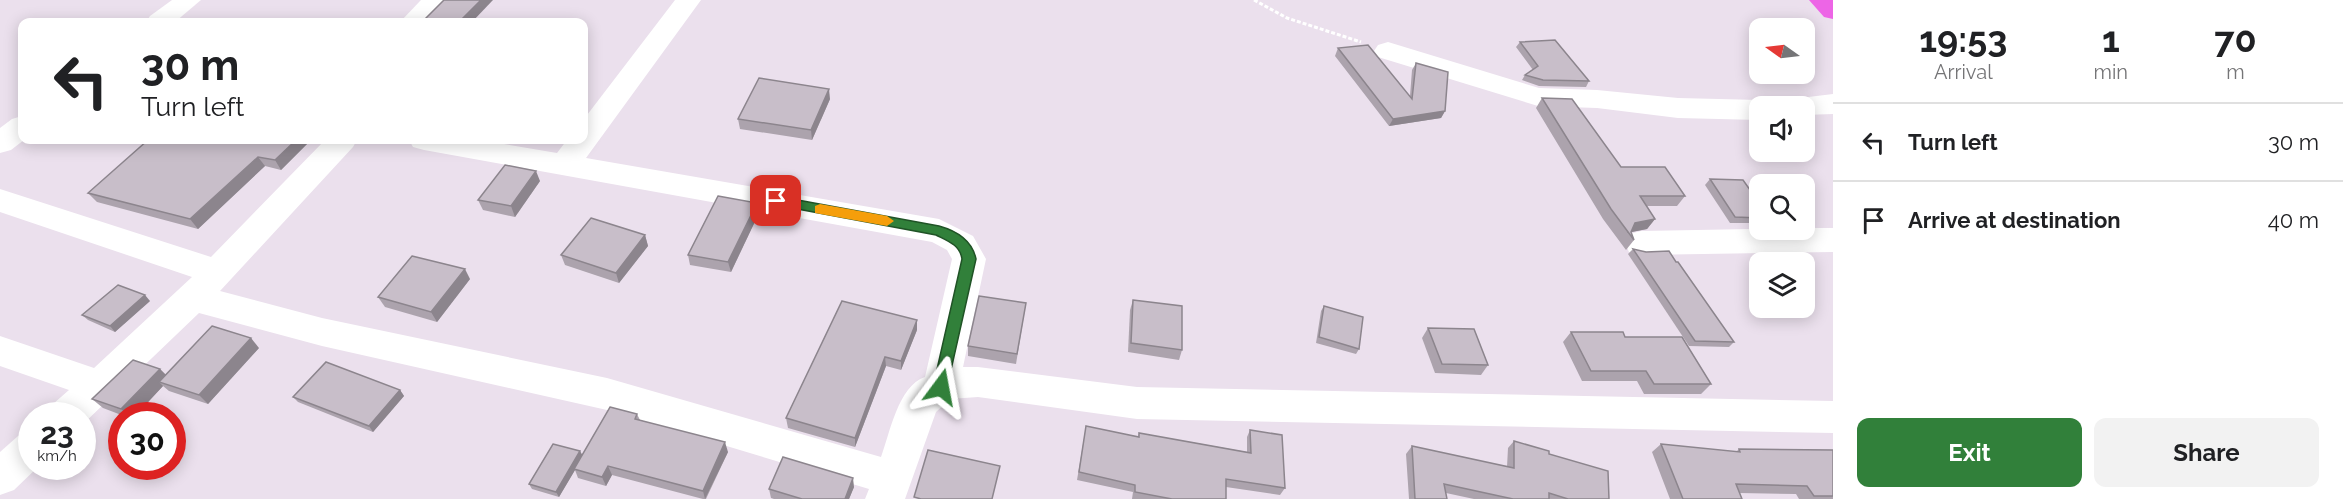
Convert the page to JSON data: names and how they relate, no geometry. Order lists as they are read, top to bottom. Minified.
{"north":"left","page":{"eta":["19:53","Arrival","1","min","70","m"],"turn":["30 m","Turn left"],"list":[{"name":"Turn left","value":"30 m"},{"name":"Arrive at destination","value":"40 m"}],"speed":"23 km/h","limit":"30","buttons":["Exit","Share"]}}
